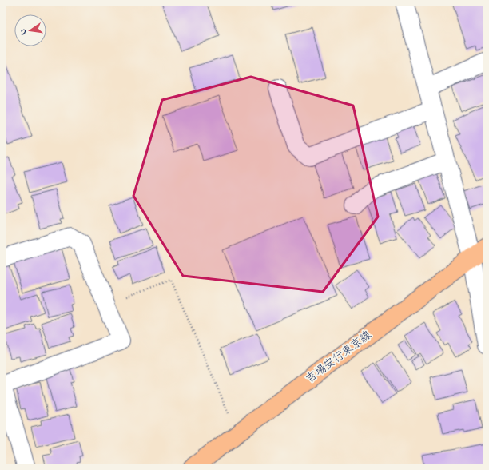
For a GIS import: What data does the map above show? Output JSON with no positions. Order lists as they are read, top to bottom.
{
  "streets": {
    "main road": ["吉場安行東京線"]
  },
  "north": "left"
}
